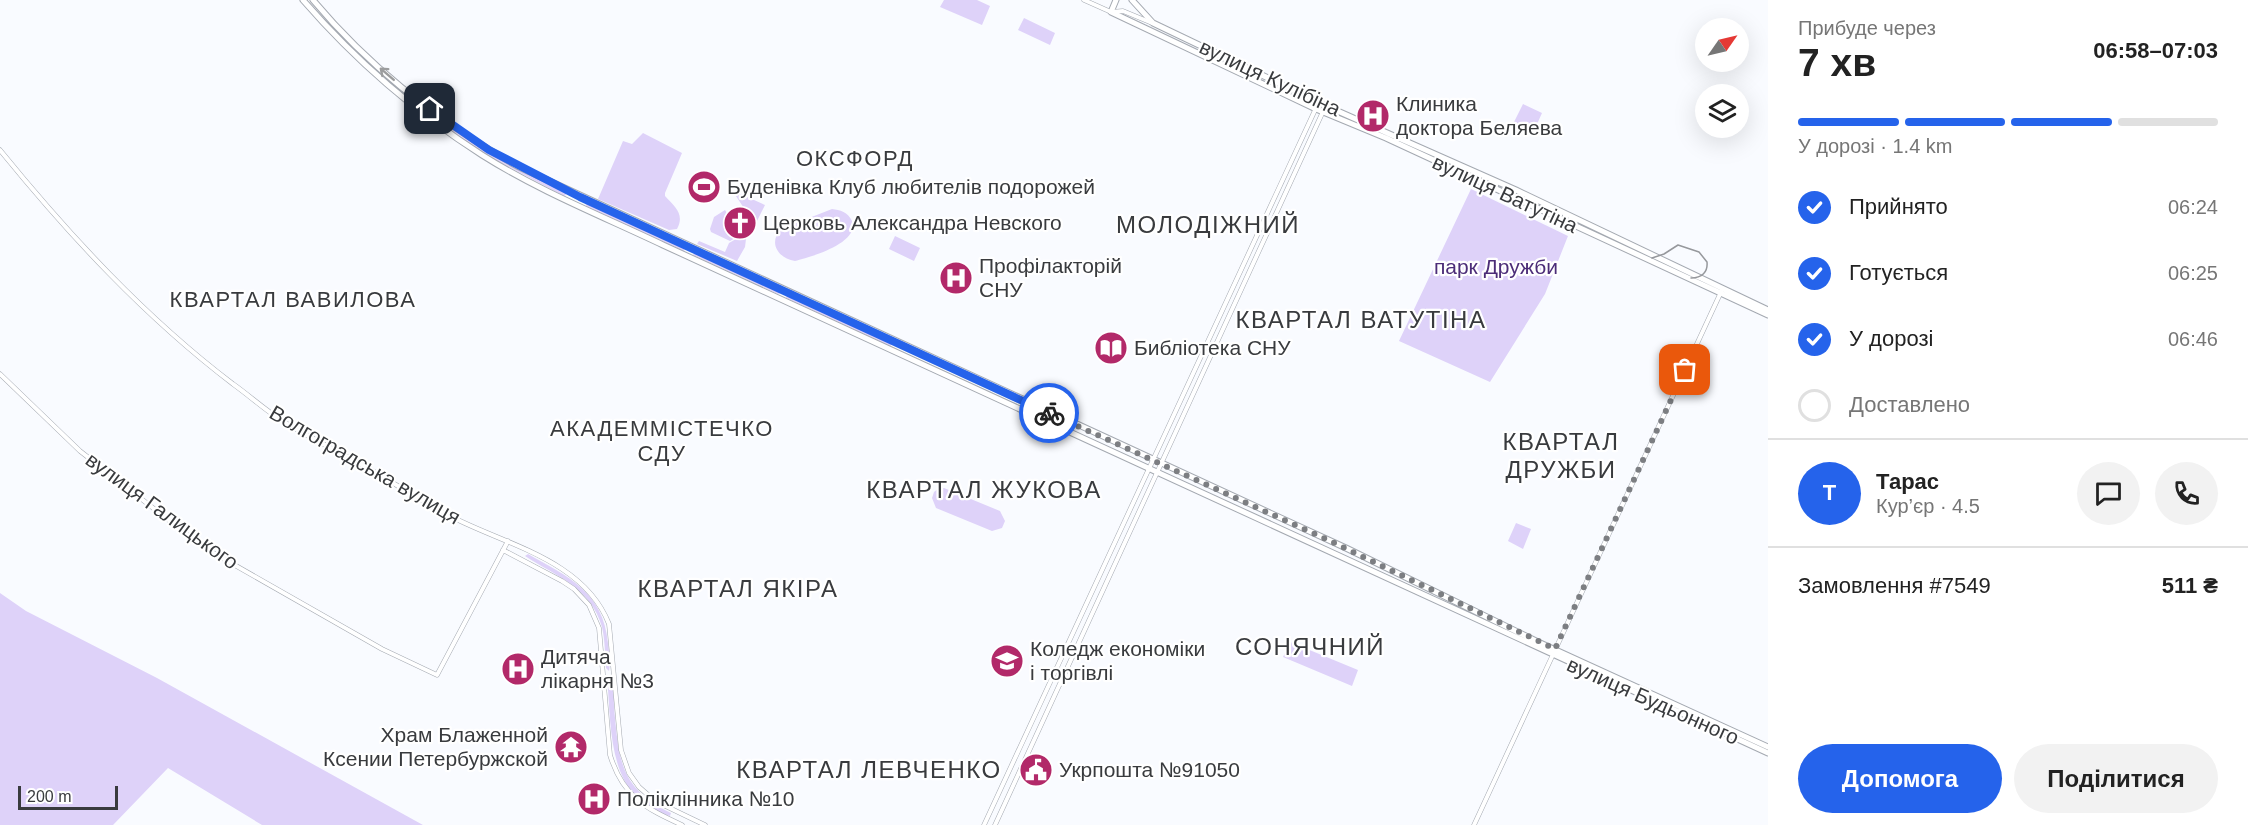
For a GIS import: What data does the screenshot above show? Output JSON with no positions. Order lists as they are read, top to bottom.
{
  "streets": {
    "main road": ["вулиця Кулібіна", "вулиця Ватутіна", "вулиця Будьонного"],
    "street": ["Волгоградська вулиця", "вулиця Галицького"]
  },
  "crossings": [
    ["вулиця Кулібіна", "вулиця Ватутіна"]
  ],
  "districts": [
    "ОКСФОРД",
    "МОЛОДІЖНИЙ",
    "КВАРТАЛ ВАВИЛОВА",
    "КВАРТАЛ ВАТУТІНА",
    "АКАДЕММІСТЕЧКО СДУ",
    "КВАРТАЛ ДРУЖБИ",
    "КВАРТАЛ ЖУКОВА",
    "КВАРТАЛ ЯКІРА",
    "СОНЯЧНИЙ",
    "КВАРТАЛ ЛЕВЧЕНКО"
  ],
  "parks": ["парк Дружби"],
  "places": {
    "hospital": [
      "Клиника доктора Беляева",
      "Профілакторій СНУ",
      "Дитяча лікарня №3",
      "Поліклінника №10"
    ],
    "sports": ["Буденівка Клуб любителів подорожей"],
    "church": ["Церковь Александра Невского"],
    "library": ["Библіотека СНУ"],
    "school or university": ["Коледж економіки і торгівлі"],
    "temple": ["Храм Блаженной Ксении Петербуржской"],
    "public building": ["Укрпошта №91050"]
  },
  "scale_bar": "200 m",
  "north": "top right",
  "page": {
    "heading": ["7 хв", "Прибуде через", "06:58–07:03"],
    "panel": [
      "Тарас",
      "Кур’єр · 4.5",
      "Замовлення #7549",
      "511 ₴"
    ],
    "bar": "У дорозі · 1.4 km",
    "list": [
      ["Прийнято", "06:24"],
      ["Готується", "06:25"],
      ["У дорозі", "06:46"],
      "Доставлено"
    ],
    "round": "Т",
    "buttons": ["Допомога", "Поділитися"],
    "scale": "200 m"
  }
}
